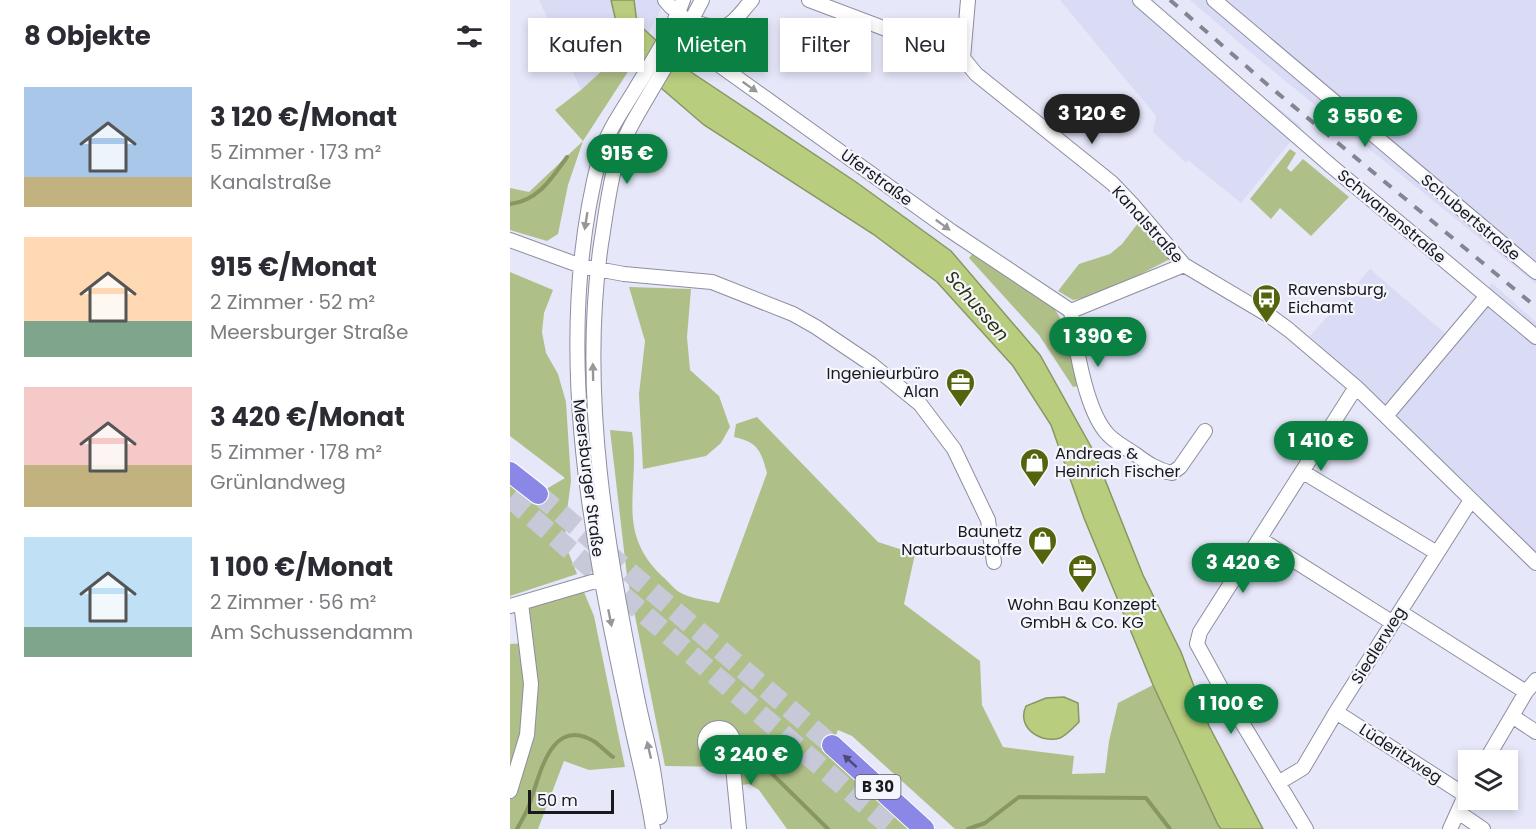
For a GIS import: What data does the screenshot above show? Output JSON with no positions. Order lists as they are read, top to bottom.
{
  "streets": {
    "highway": ["B 30"],
    "street": [
      "Uferstraße",
      "Schwanenstraße",
      "Schubertstraße",
      "Kanalstraße",
      "Meersburger Straße",
      "Siedlerweg",
      "Lüderitzweg"
    ]
  },
  "crossings": [
    ["Kanalstraße", "Siedlerweg"],
    ["Siedlerweg", "Lüderitzweg"]
  ],
  "one_way": ["Uferstraße"],
  "water": ["Schussen"],
  "places": {
    "bus stop": ["Ravensburg, Eichamt"],
    "office": ["Ingenieurbüro Alan", "Wohn Bau Konzept GmbH & Co. KG"],
    "shop": ["Andreas & Heinrich Fischer", "Baunetz Naturbaustoffe"]
  },
  "scale_bar": "50 m",
  "page": {
    "heading": "8 Objekte",
    "chip": [
      "Kaufen",
      "Mieten",
      "Filter",
      "Neu"
    ],
    "list": [
      {
        "name": "3 120 €/Monat",
        "note": "5 Zimmer · 173 m² · Kanalstraße"
      },
      {
        "name": "915 €/Monat",
        "note": "2 Zimmer · 52 m² · Meersburger Straße"
      },
      {
        "name": "3 420 €/Monat",
        "note": "5 Zimmer · 178 m² · Grünlandweg"
      },
      {
        "name": "1 100 €/Monat",
        "note": "2 Zimmer · 56 m² · Am Schussendamm"
      }
    ],
    "price": [
      "3 120 €",
      "3 550 €",
      "915 €",
      "1 390 €",
      "1 410 €",
      "3 420 €",
      "1 100 €",
      "3 240 €"
    ],
    "scale": "50 m"
  }
}
